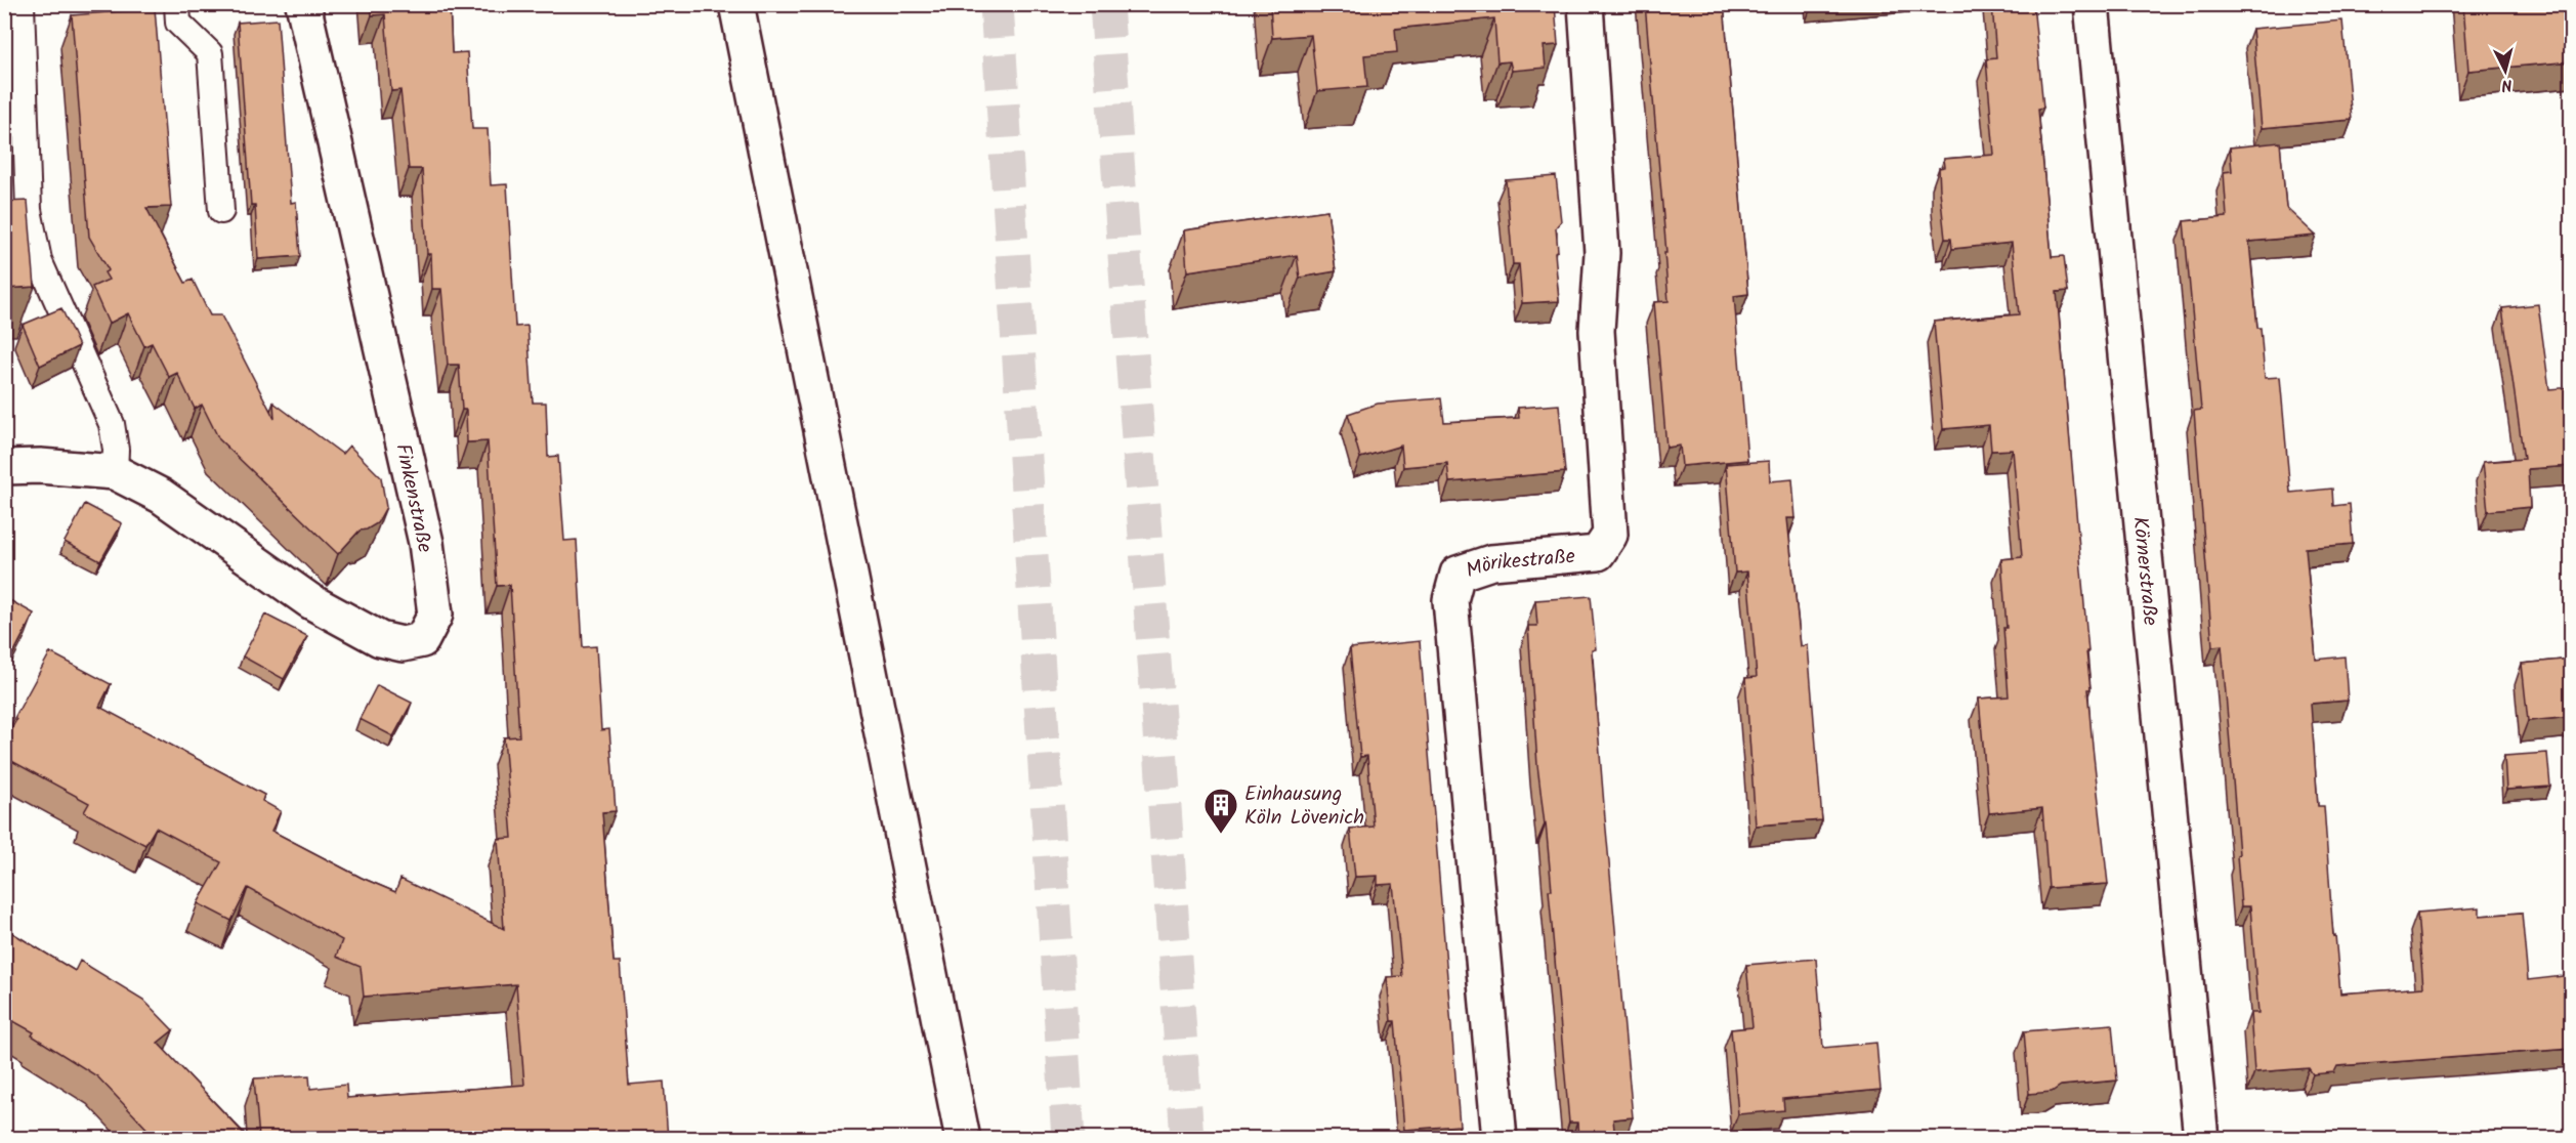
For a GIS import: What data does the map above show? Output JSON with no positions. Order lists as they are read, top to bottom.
{
  "streets": {
    "main road": ["Finkenstraße", "Mörikestraße", "Körnerstraße"]
  },
  "places": {
    "building": ["Einhausung Köln Lövenich"]
  },
  "north": "bottom"
}
